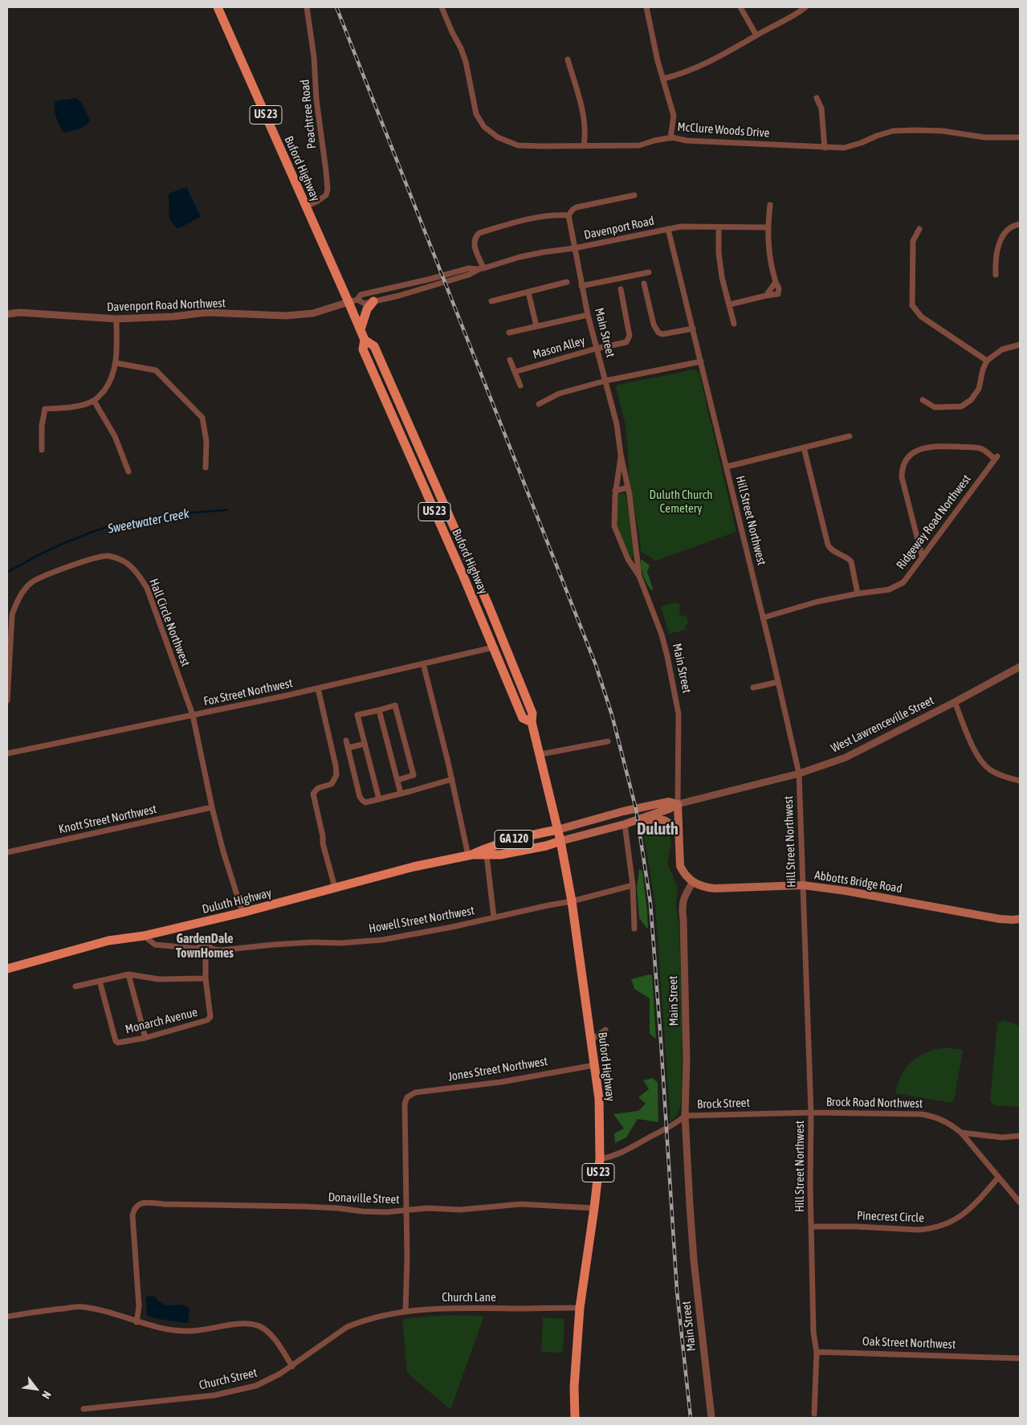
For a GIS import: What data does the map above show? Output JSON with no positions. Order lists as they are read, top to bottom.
{
  "streets": {
    "main road": [
      "US 23",
      "Buford Highway",
      "Main Street",
      "West Lawrenceville Street",
      "GA 120",
      "Abbotts Bridge Road",
      "Duluth Highway"
    ],
    "street": [
      "Peachtree Road",
      "McClure Woods Drive",
      "Davenport Road",
      "Davenport Road Northwest",
      "Mason Alley",
      "Hill Street Northwest",
      "Ridgeway Road Northwest",
      "Hall Circle Northwest",
      "Fox Street Northwest",
      "Knott Street Northwest",
      "Howell Street Northwest",
      "Monarch Avenue",
      "Jones Street Northwest",
      "Brock Road Northwest",
      "Brock Street",
      "Donaville Street",
      "Pinecrest Circle",
      "Church Lane",
      "Oak Street Northwest",
      "Church Street"
    ]
  },
  "crossings": [
    ["Peachtree Road", "Buford Highway"],
    ["Buford Highway", "Davenport Road"],
    ["Buford Highway", "Davenport Road Northwest"],
    ["Buford Highway", "Fox Street Northwest"],
    ["Buford Highway", "West Lawrenceville Street"],
    ["Buford Highway", "Duluth Highway"],
    ["Buford Highway", "Howell Street Northwest"],
    ["Buford Highway", "Jones Street Northwest"],
    ["Buford Highway", "Brock Street"],
    ["Buford Highway", "Donaville Street"],
    ["Buford Highway", "Church Lane"],
    ["Davenport Road", "Davenport Road Northwest"],
    ["Davenport Road", "Main Street"],
    ["Davenport Road", "Hill Street Northwest"],
    ["Main Street", "Mason Alley"],
    ["Main Street", "West Lawrenceville Street"],
    ["Main Street", "Abbotts Bridge Road"],
    ["Main Street", "Brock Street"],
    ["Hill Street Northwest", "Ridgeway Road Northwest"],
    ["Hill Street Northwest", "West Lawrenceville Street"],
    ["Hill Street Northwest", "Abbotts Bridge Road"],
    ["Hill Street Northwest", "Brock Road Northwest"],
    ["Hill Street Northwest", "Brock Street"],
    ["Hill Street Northwest", "Pinecrest Circle"],
    ["Hill Street Northwest", "Oak Street Northwest"],
    ["Hall Circle Northwest", "Fox Street Northwest"],
    ["Hall Circle Northwest", "Knott Street Northwest"],
    ["Hall Circle Northwest", "Duluth Highway"],
    ["West Lawrenceville Street", "Duluth Highway"],
    ["Howell Street Northwest", "Monarch Avenue"],
    ["Jones Street Northwest", "Donaville Street"],
    ["Brock Road Northwest", "Brock Street"],
    ["Brock Road Northwest", "Pinecrest Circle"],
    ["Church Lane", "Church Street"]
  ],
  "districts": ["Duluth", "GardenDale TownHomes"],
  "water": ["Sweetwater Creek"],
  "parks": ["Duluth Church Cemetery"],
  "north": "bottom right"
}
